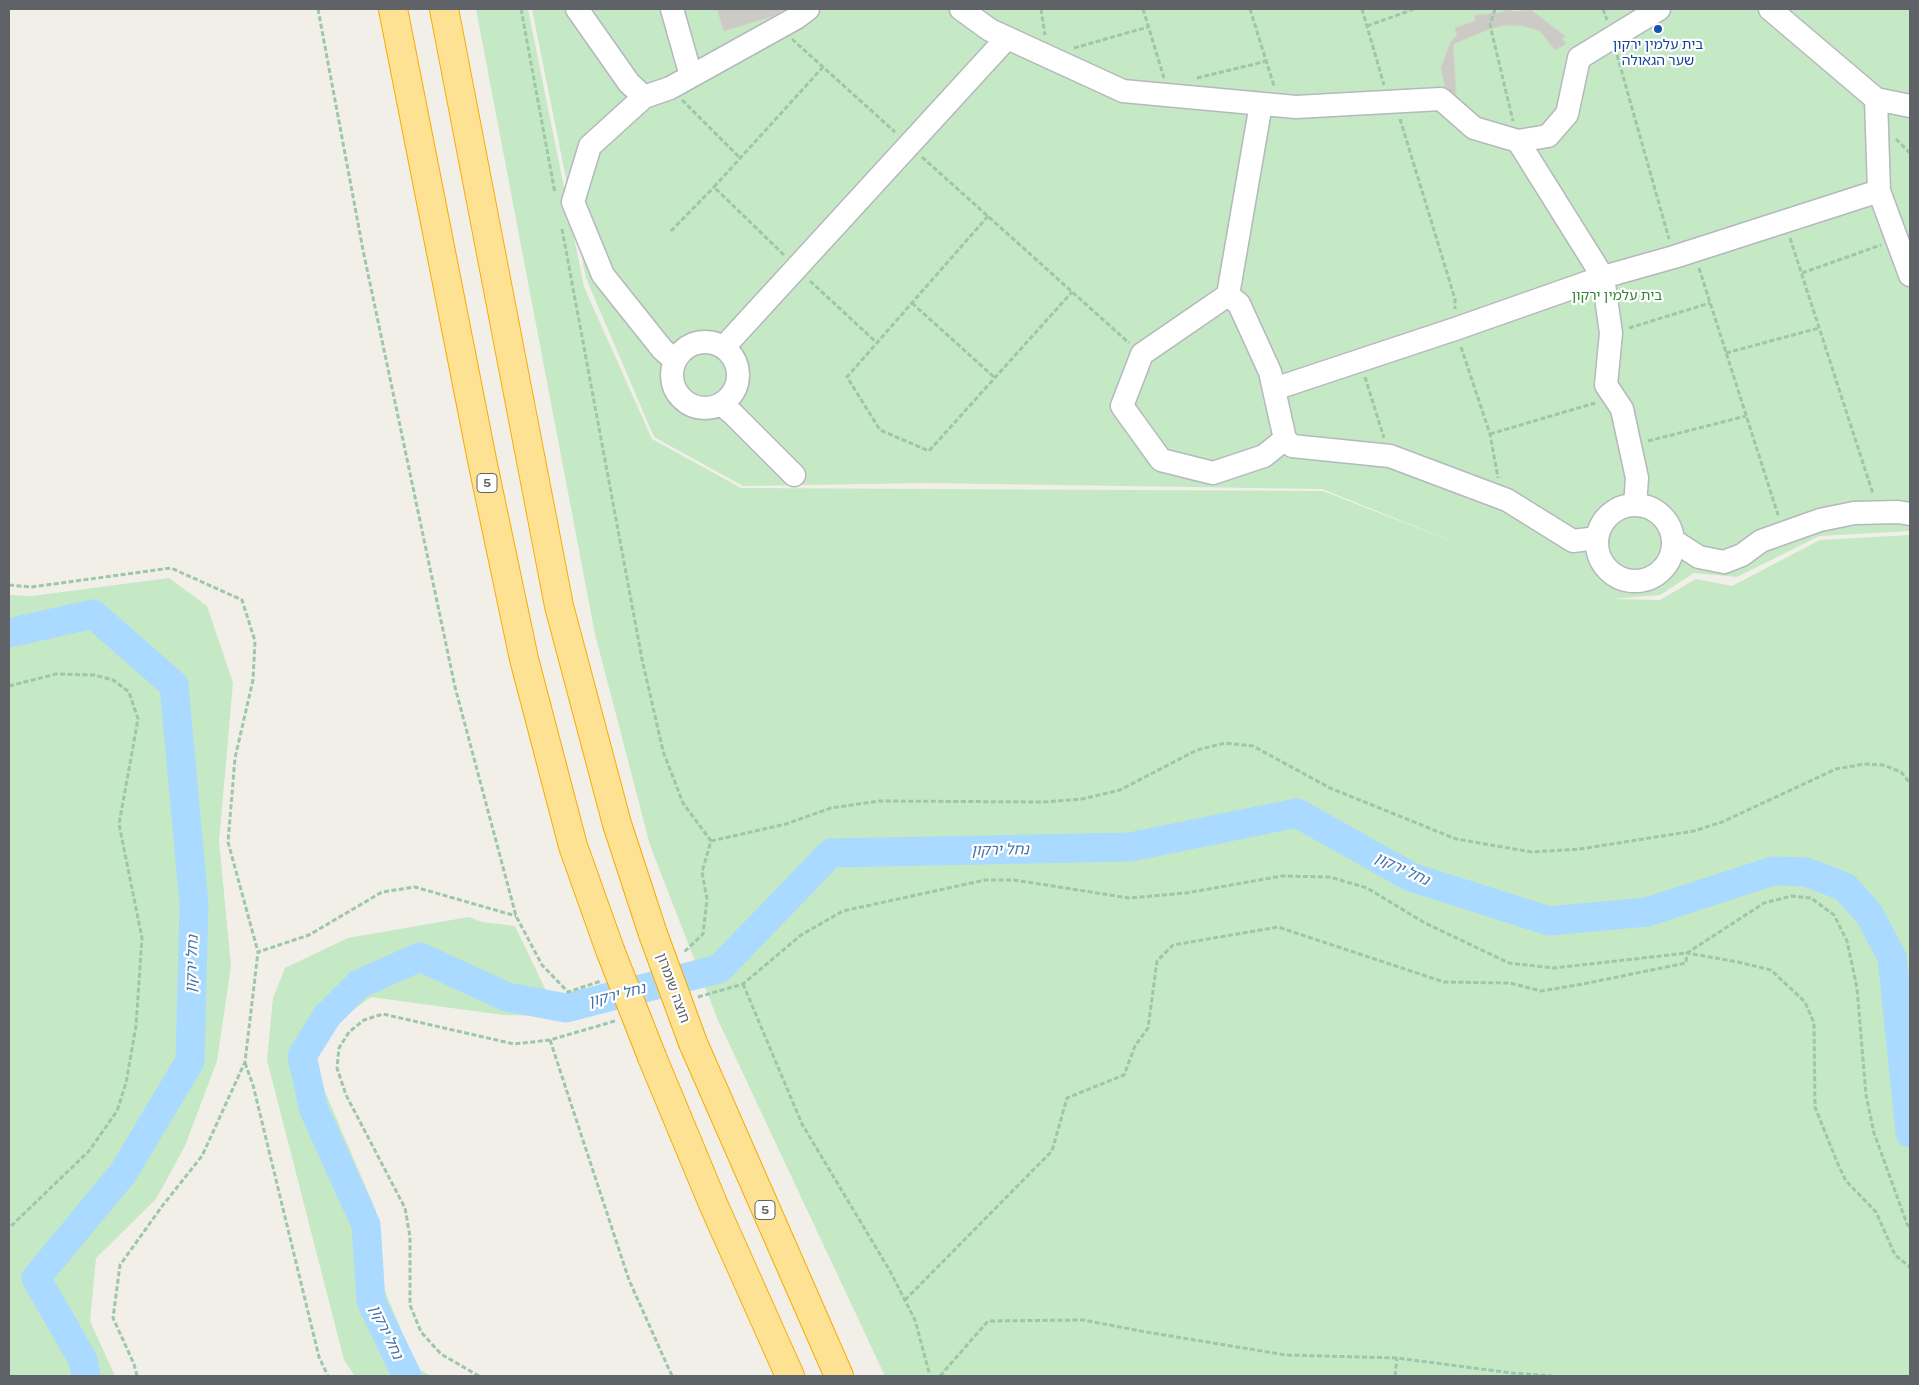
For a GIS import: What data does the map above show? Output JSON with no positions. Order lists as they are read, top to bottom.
{
  "streets": {
    "highway": ["5", "חוצה שומרון"]
  },
  "water": ["נחל ירקון"],
  "parks": ["בית עלמין ירקון"],
  "places": ["בית עלמין ירקון שער הגאולה"]
}
